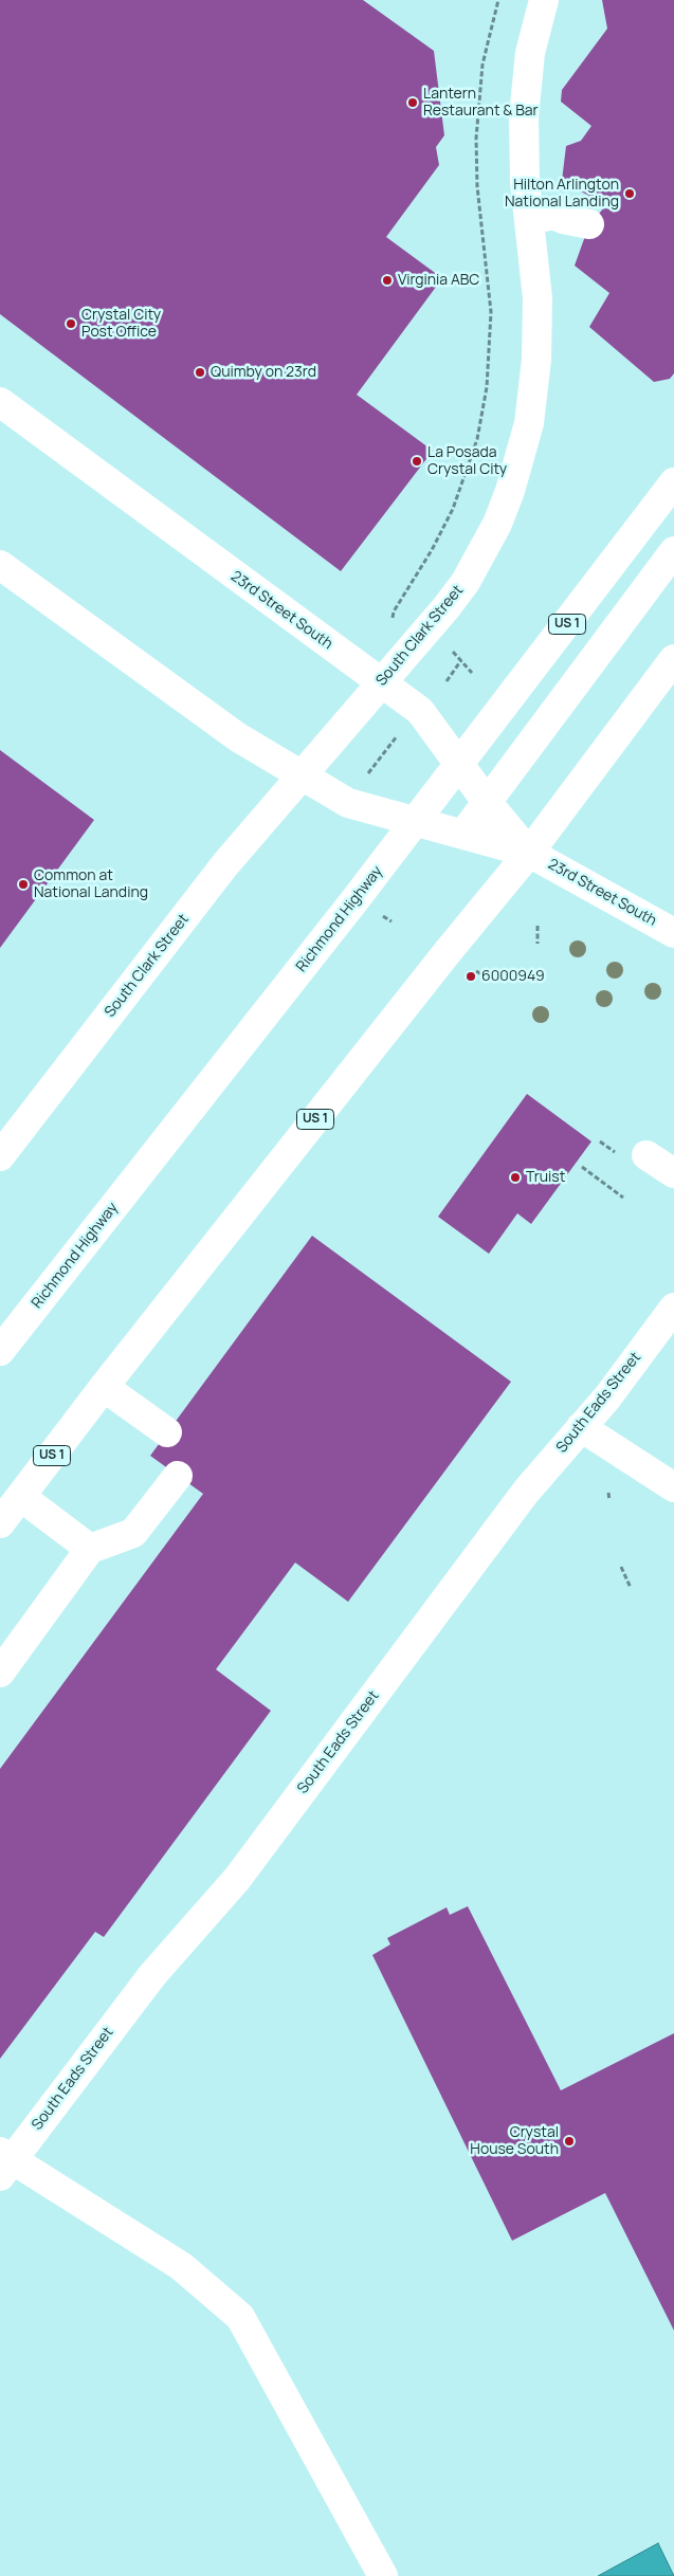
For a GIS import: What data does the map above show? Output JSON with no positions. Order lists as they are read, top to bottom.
{
  "streets": {
    "main road": [
      "23rd Street South",
      "US 1",
      "South Clark Street",
      "Richmond Highway",
      "South Eads Street"
    ]
  },
  "crossings": [
    ["23rd Street South", "US 1"],
    ["23rd Street South", "South Clark Street"],
    ["23rd Street South", "Richmond Highway"]
  ],
  "places": [
    "Lantern Restaurant & Bar",
    "Hilton Arlington National Landing",
    "Virginia ABC",
    "Crystal City Post Office",
    "Quimby on 23rd",
    "La Posada Crystal City",
    "Common at National Landing",
    "6000949",
    "Truist",
    "Crystal House South"
  ]
}
